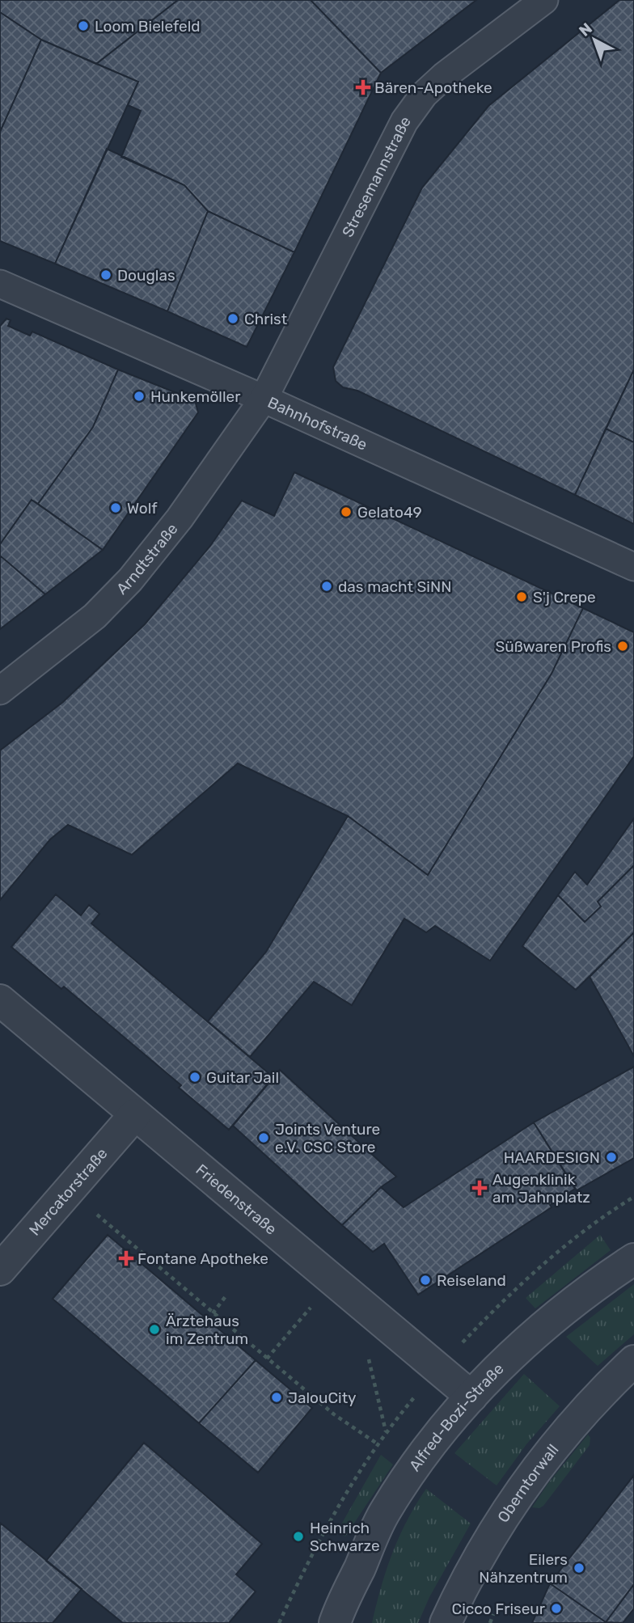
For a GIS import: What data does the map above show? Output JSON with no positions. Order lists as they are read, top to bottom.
{
  "streets": {
    "street": [
      "Stresemannstraße",
      "Bahnhofstraße",
      "Arndtstraße",
      "Mercatorstraße",
      "Friedenstraße",
      "Alfred-Bozi-Straße",
      "Oberntorwall"
    ]
  },
  "crossings": [
    ["Stresemannstraße", "Bahnhofstraße"],
    ["Stresemannstraße", "Arndtstraße"],
    ["Bahnhofstraße", "Arndtstraße"],
    ["Mercatorstraße", "Friedenstraße"],
    ["Friedenstraße", "Alfred-Bozi-Straße"]
  ],
  "places": {
    "other": [
      "Loom Bielefeld",
      "Douglas",
      "Christ",
      "Hunkemöller",
      "Wolf",
      "Gelato49",
      "das macht SiNN",
      "S'j Crepe",
      "Süßwaren Profis",
      "Guitar Jail",
      "Joints Venture e.V. CSC Store",
      "HAARDESIGN",
      "Reiseland",
      "Ärztehaus im Zentrum",
      "JalouCity",
      "Heinrich Schwarze",
      "Eilers Nähzentrum",
      "Cicco Friseur"
    ],
    "health": ["Bären-Apotheke", "Augenklinik am Jahnplatz", "Fontane Apotheke"]
  },
  "north": "top left"
}
